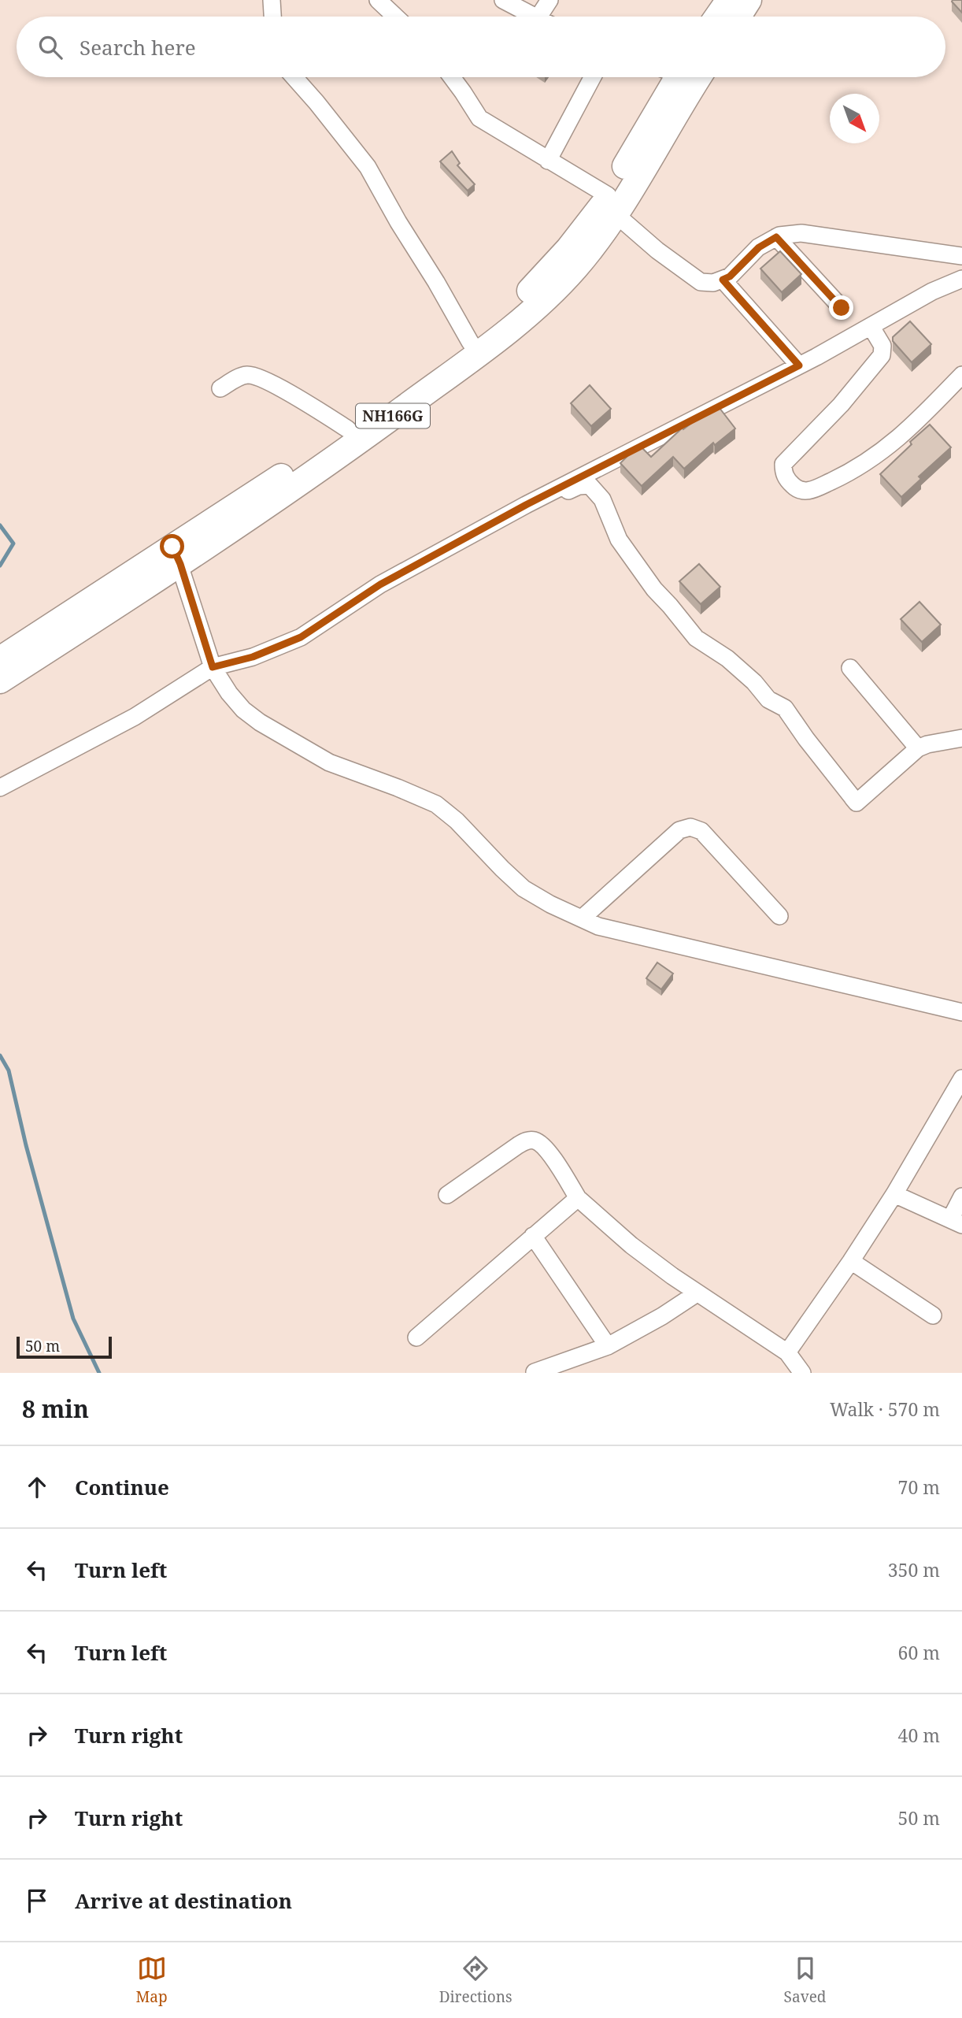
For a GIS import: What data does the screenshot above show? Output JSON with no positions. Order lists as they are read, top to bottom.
{
  "streets": {
    "highway": ["NH166G"]
  },
  "scale_bar": "50 m",
  "north": "bottom right",
  "page": {
    "search": "Search here",
    "scale": "50 m",
    "heading": ["8 min", "Walk · 570 m"],
    "list": [
      ["Continue", "70 m"],
      ["Turn left", "350 m"],
      ["Turn left", "60 m"],
      ["Turn right", "40 m"],
      ["Turn right", "50 m"],
      "Arrive at destination"
    ],
    "nav": ["Map", "Directions", "Saved"]
  }
}
